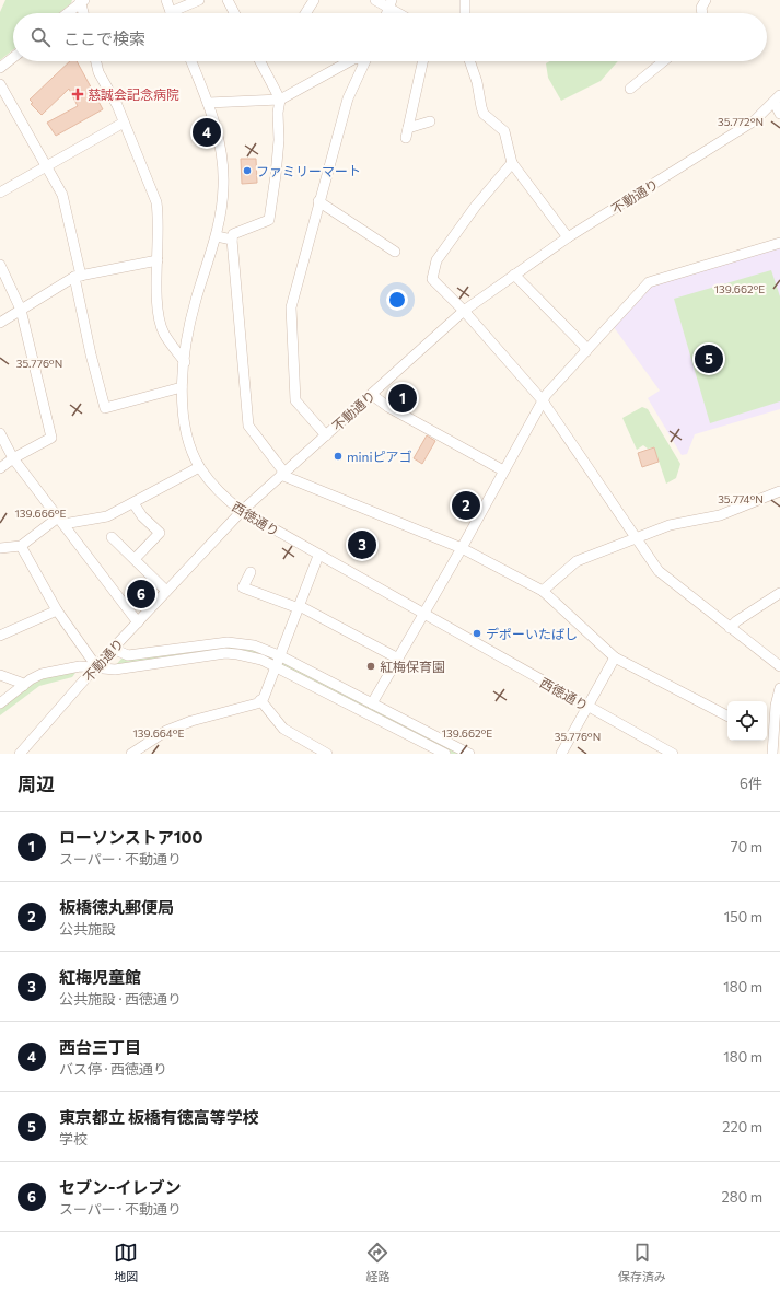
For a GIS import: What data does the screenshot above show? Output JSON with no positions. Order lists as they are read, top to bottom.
{
  "streets": {
    "street": ["不動通り", "西徳通り"]
  },
  "crossings": [
    ["不動通り", "西徳通り"]
  ],
  "places": {
    "health": ["慈誠会記念病院"],
    "other": [
      "ファミリーマート",
      "miniピアゴ",
      "デポーいたばし",
      "紅梅保育園"
    ]
  },
  "page": {
    "search": "ここで検索",
    "pins": [
      "4",
      "5",
      "1",
      "2",
      "3",
      "6"
    ],
    "heading": ["周辺", "6件"],
    "list": [
      {
        "mark": "1",
        "name": "ローソンストア100",
        "note": "スーパー · 不動通り",
        "value": "70 m"
      },
      {
        "mark": "2",
        "name": "板橋徳丸郵便局",
        "note": "公共施設",
        "value": "150 m"
      },
      {
        "mark": "3",
        "name": "紅梅児童館",
        "note": "公共施設 · 西徳通り",
        "value": "180 m"
      },
      {
        "mark": "4",
        "name": "西台三丁目",
        "note": "バス停 · 西徳通り",
        "value": "180 m"
      },
      {
        "mark": "5",
        "name": "東京都立 板橋有徳高等学校",
        "note": "学校",
        "value": "220 m"
      },
      {
        "mark": "6",
        "name": "セブン-イレブン",
        "note": "スーパー · 不動通り",
        "value": "280 m"
      }
    ],
    "nav": ["地図", "経路", "保存済み"]
  },
  "coordinates": [
    "35.772°N",
    "139.662°E",
    "35.776°N",
    "35.774°N",
    "139.666°E",
    "139.664°E"
  ]
}
